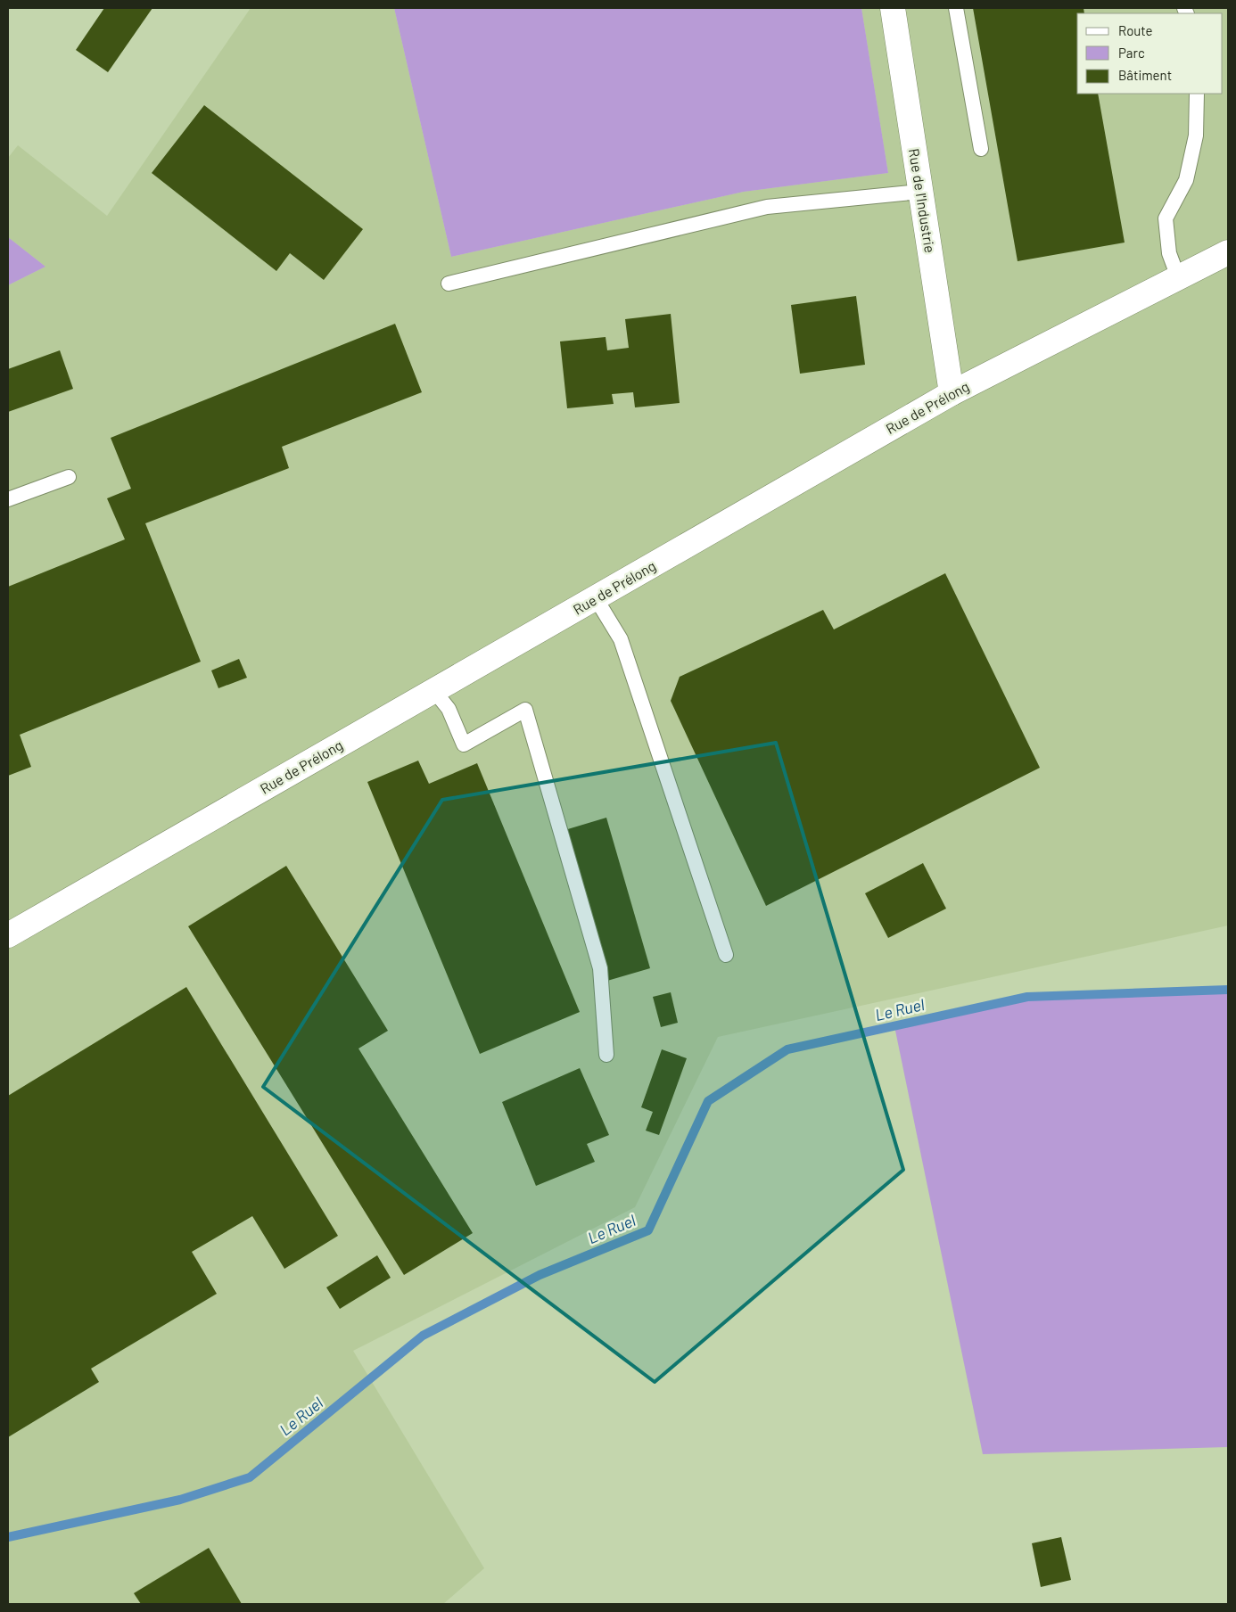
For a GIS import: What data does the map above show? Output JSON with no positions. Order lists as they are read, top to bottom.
{
  "streets": {
    "street": ["Rue de l'Industrie", "Rue de Prélong"]
  },
  "crossings": [
    ["Rue de l'Industrie", "Rue de Prélong"]
  ],
  "water": ["Le Ruel"],
  "legend": ["Route", "Parc", "Bâtiment"]
}
